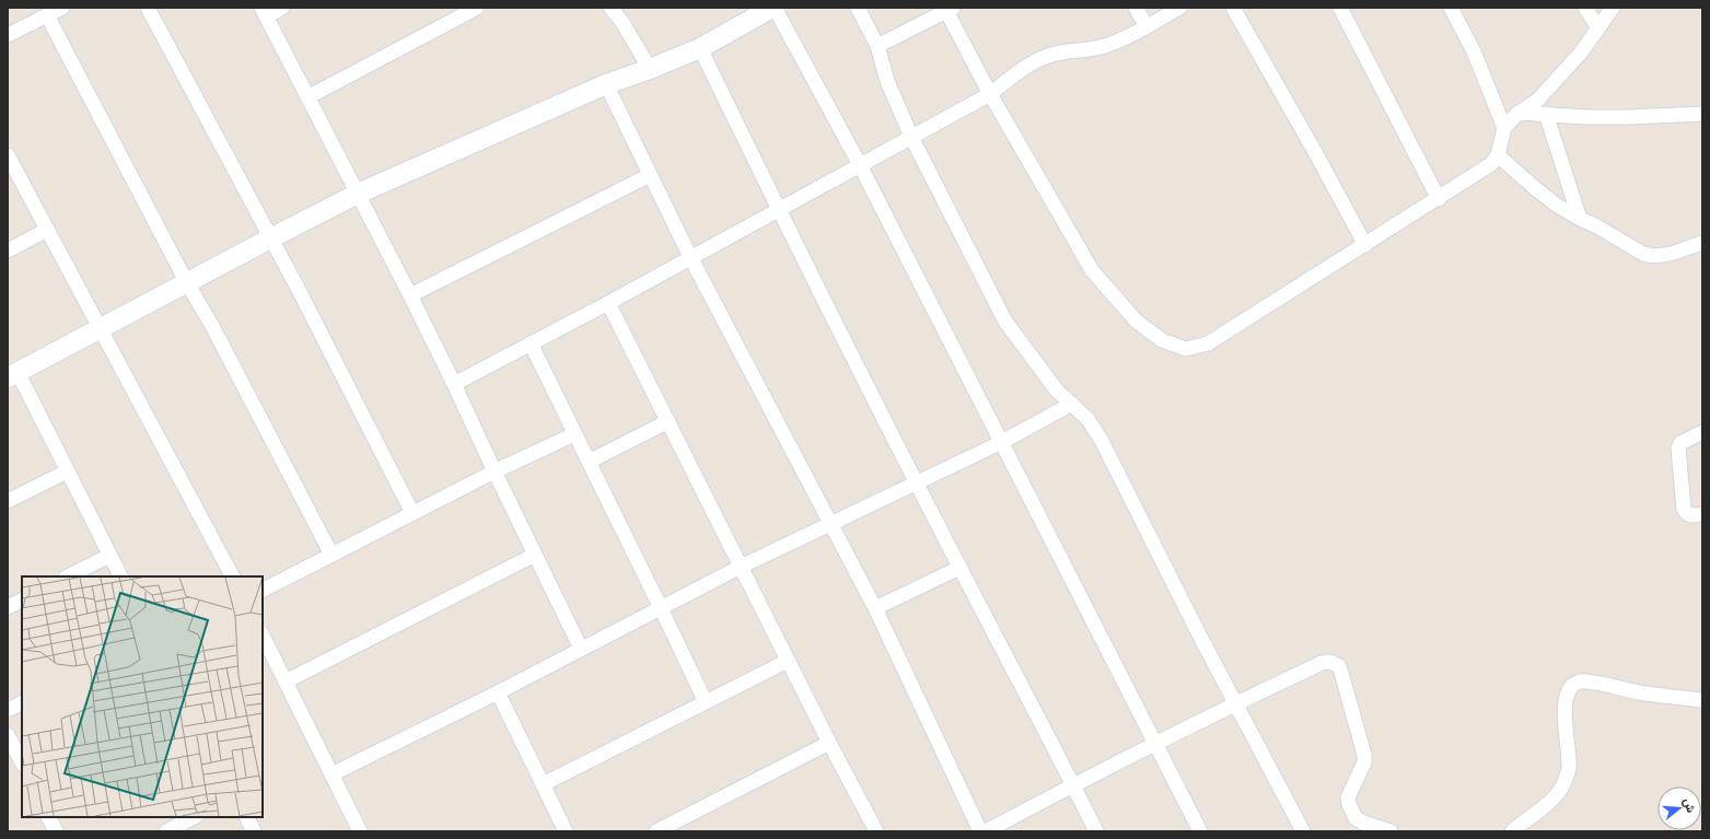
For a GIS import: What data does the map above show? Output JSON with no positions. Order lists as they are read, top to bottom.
{
  "north": "right"
}
